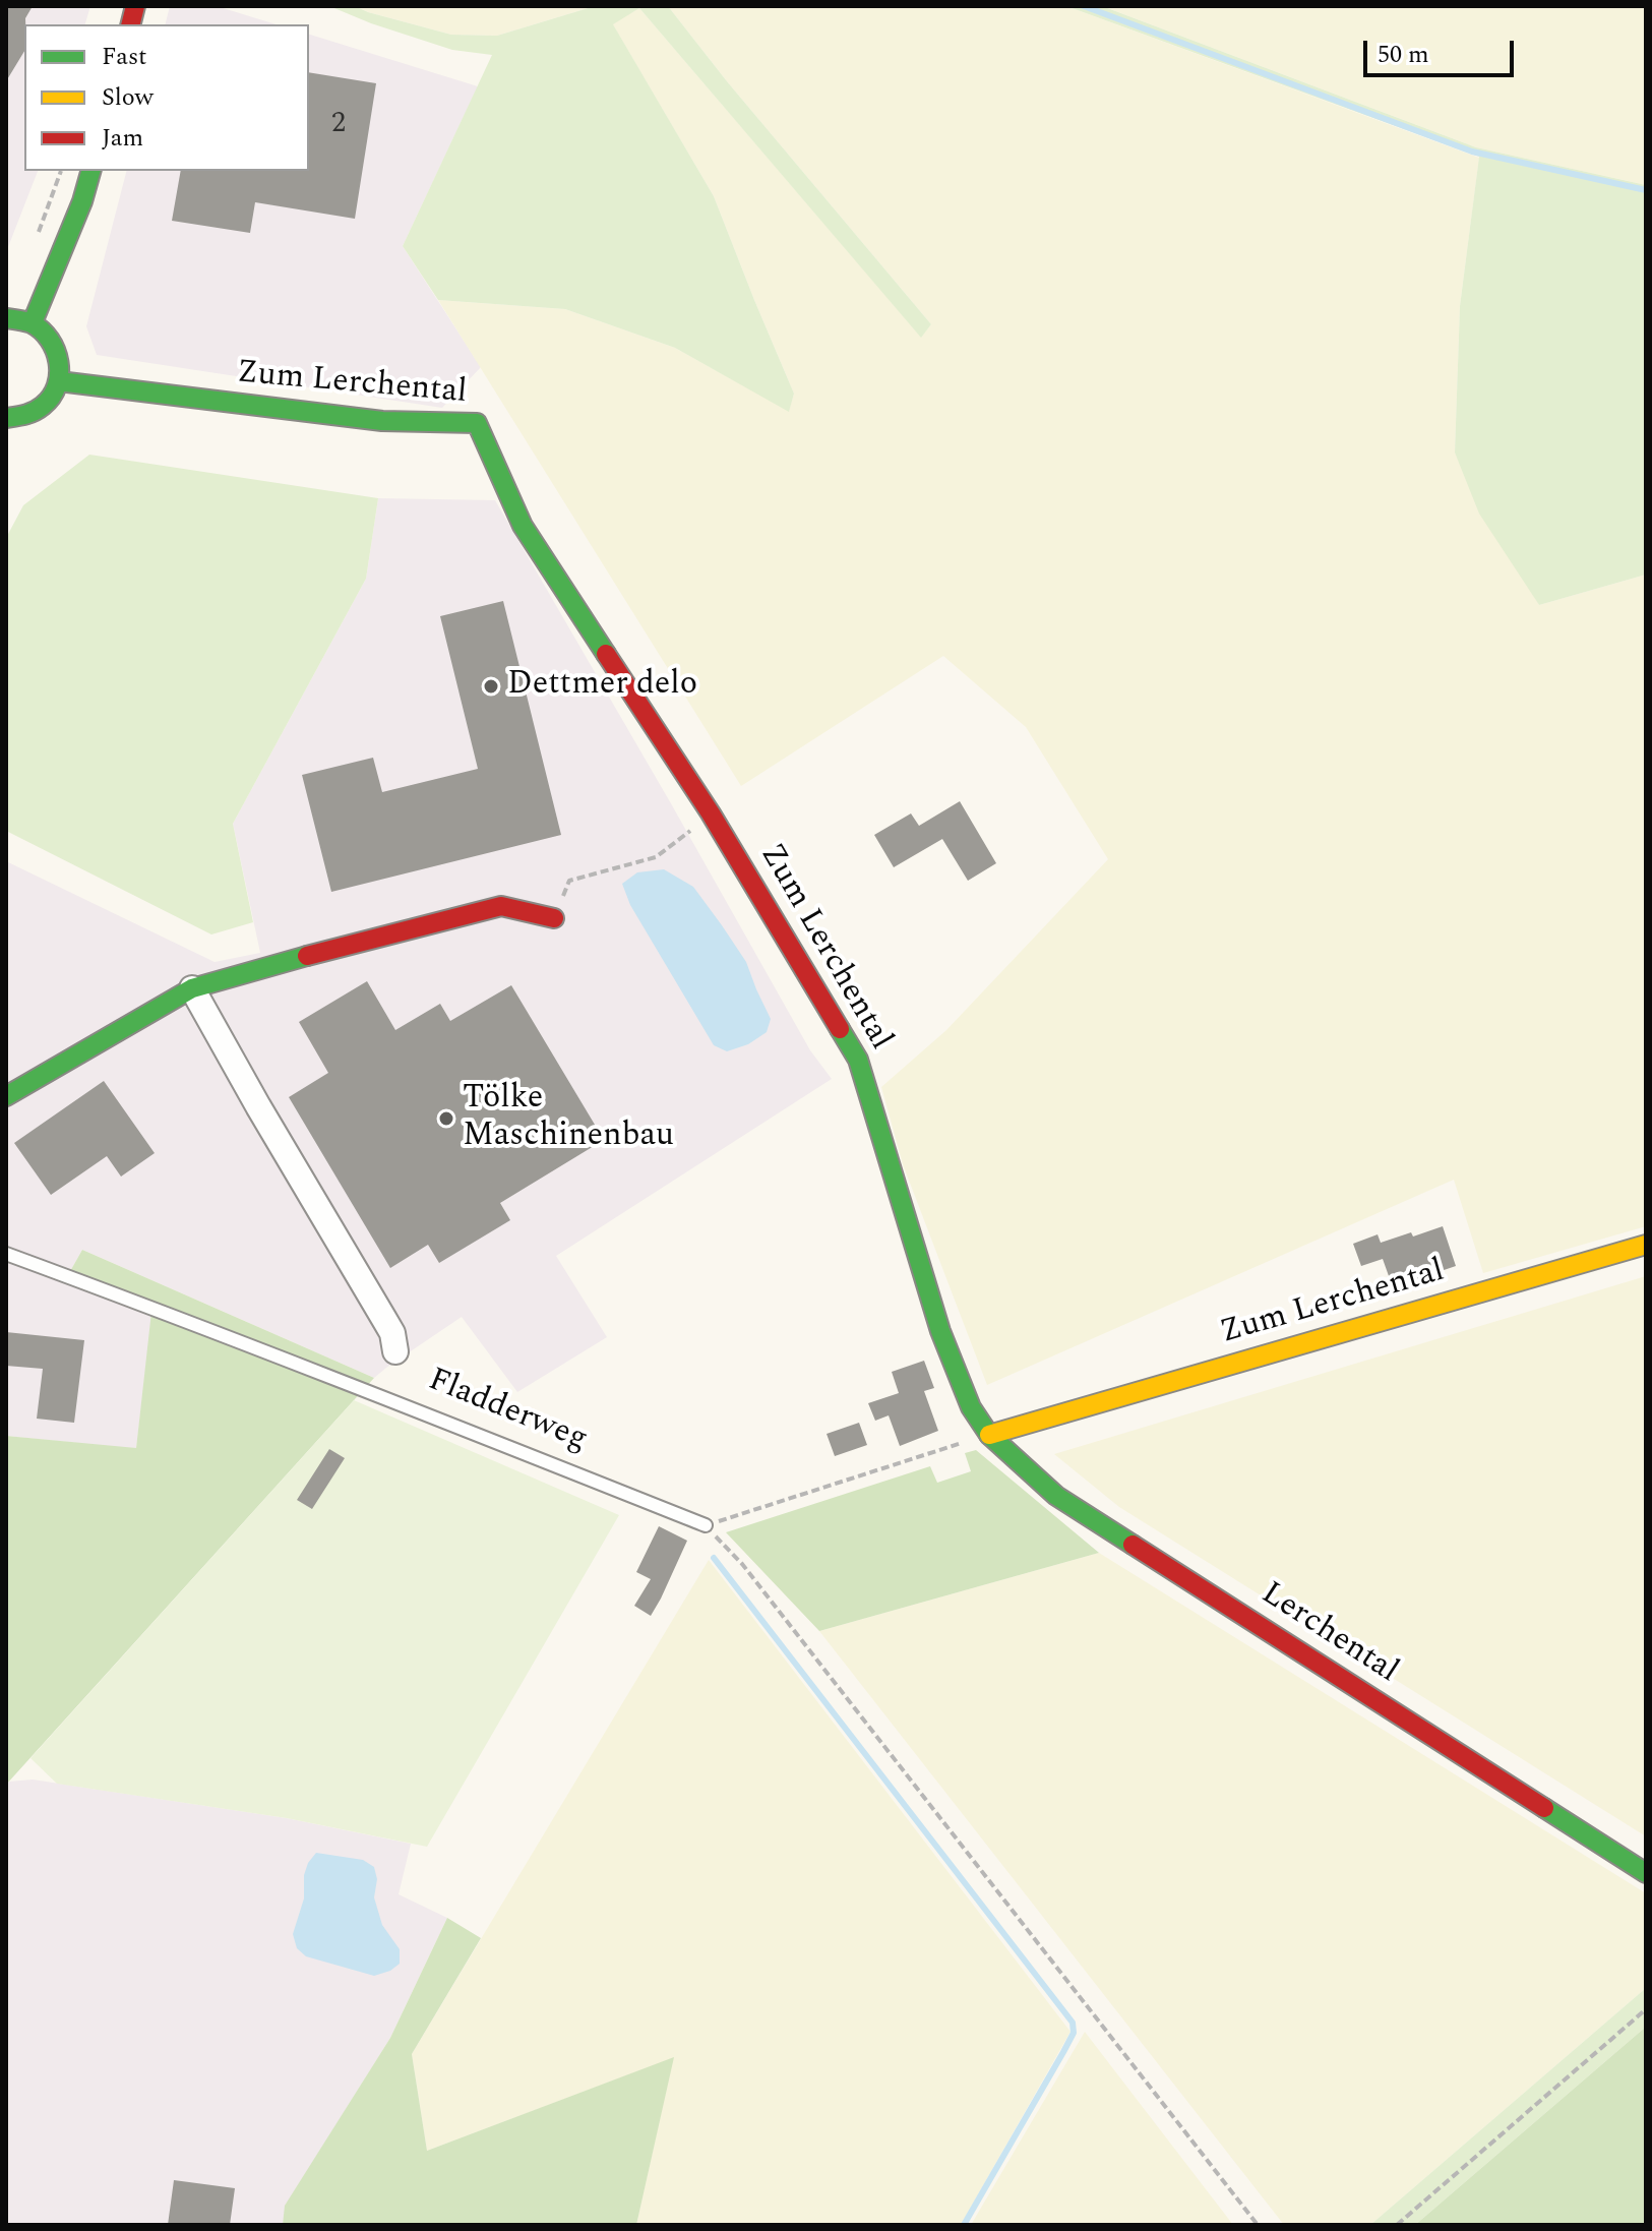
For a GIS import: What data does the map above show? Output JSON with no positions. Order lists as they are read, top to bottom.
{
  "streets": {
    "street": ["Zum Lerchental", "Fladderweg", "Lerchental"]
  },
  "crossings": [
    ["Zum Lerchental", "Lerchental"]
  ],
  "places": ["Dettmer delo", "Tölke Maschinenbau"],
  "house_numbers": ["2"],
  "legend": ["Fast", "Slow", "Jam"],
  "scale_bar": "50 m"
}
